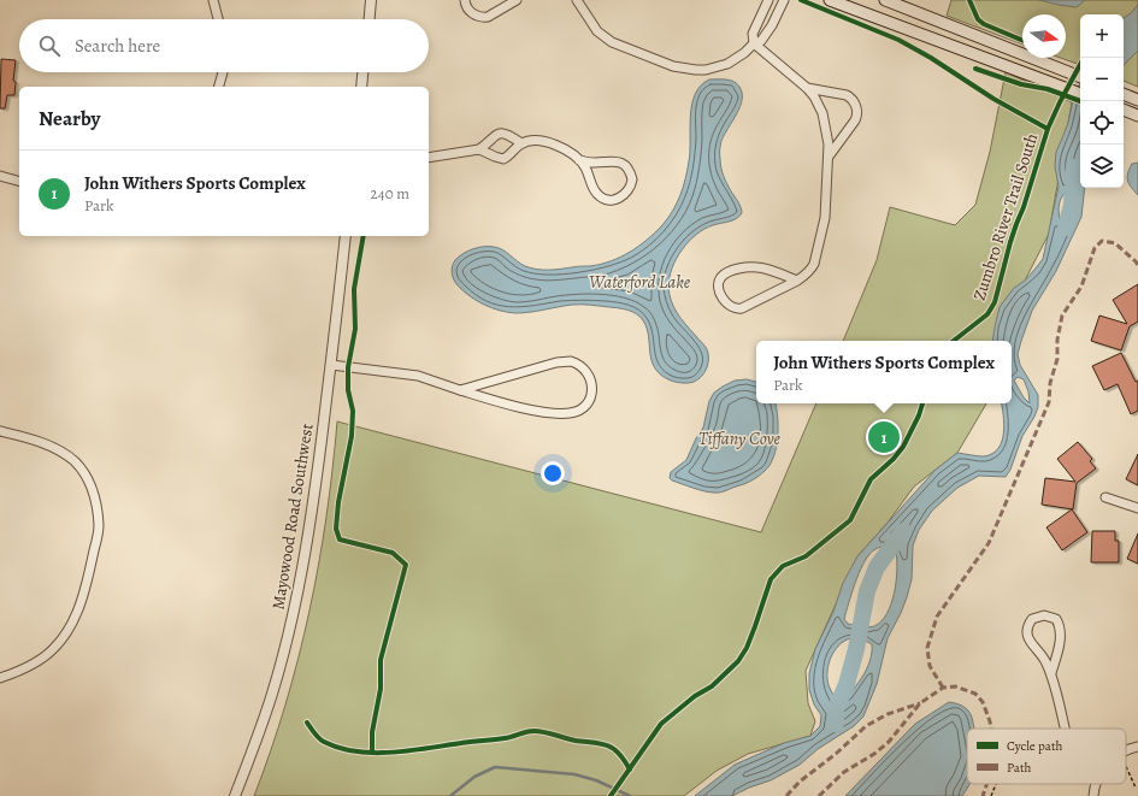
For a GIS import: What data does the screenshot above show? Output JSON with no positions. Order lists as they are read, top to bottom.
{
  "streets": {
    "street": ["Mayowood Road Southwest"],
    "cycle path": ["Zumbro River Trail South"]
  },
  "water": ["Waterford Lake", "Tiffany Cove"],
  "legend": ["Cycle path", "Path"],
  "north": "right",
  "page": {
    "map_buttons": ["+", "−"],
    "search": "Search here",
    "heading": "Nearby",
    "list": [
      {
        "mark": "1",
        "name": "John Withers Sports Complex",
        "note": "Park",
        "value": "240 m"
      }
    ],
    "popup": ["John Withers Sports Complex", "Park"],
    "pins": "1"
  }
}
